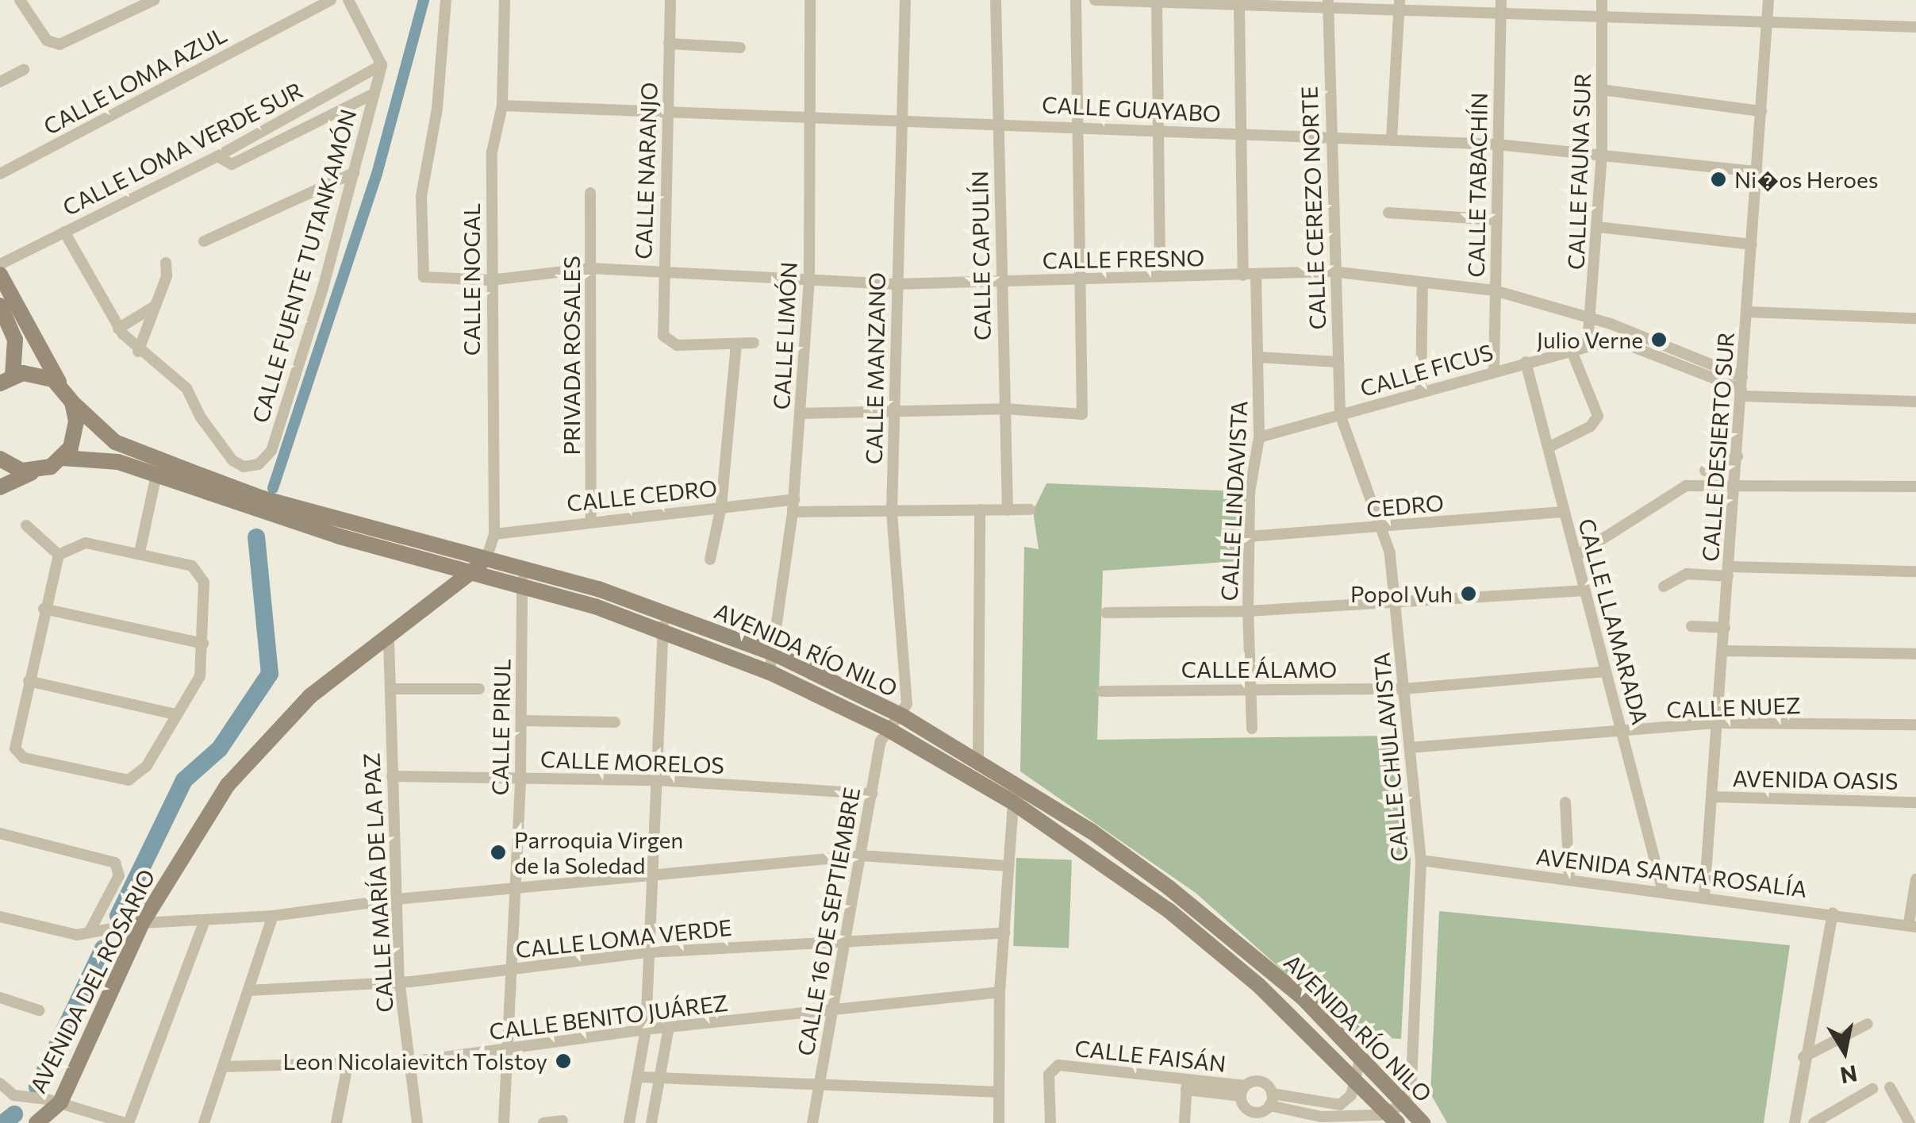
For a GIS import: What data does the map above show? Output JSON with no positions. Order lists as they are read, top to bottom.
{
  "streets": {
    "main road": ["AVENIDA RÍO NILO", "AVENIDA DEL ROSARIO"],
    "street": [
      "CALLE LOMA AZUL",
      "CALLE GUAYABO",
      "CALLE LOMA VERDE SUR",
      "CALLE NARANJO",
      "CALLE FAUNA SUR",
      "CALLE TABACHÍN",
      "CALLE CEREZO NORTE",
      "CALLE CAPULÍN",
      "CALLE FRESNO",
      "CALLE FUENTE TUTANKAMÓN",
      "CALLE NOGAL",
      "CALLE LIMÓN",
      "PRIVADA ROSALES",
      "CALLE MANZANO",
      "CALLE FICUS",
      "CALLE DESIERTO SUR",
      "CALLE CEDRO",
      "CALLE LINDAVISTA",
      "CEDRO",
      "CALLE LLAMARADA",
      "CALLE ÁLAMO",
      "CALLE NUEZ",
      "CALLE PIRUL",
      "CALLE CHULAVISTA",
      "CALLE MORELOS",
      "AVENIDA OASIS",
      "AVENIDA SANTA ROSALÍA",
      "CALLE MARÍA DE LA PAZ",
      "CALLE 16 DE SEPTIEMBRE",
      "CALLE LOMA VERDE",
      "CALLE BENITO JUÁREZ",
      "CALLE FAISÁN"
    ]
  },
  "crossings": [
    ["CALLE GUAYABO", "CALLE NARANJO"],
    ["CALLE GUAYABO", "CALLE FAUNA SUR"],
    ["CALLE GUAYABO", "CALLE TABACHÍN"],
    ["CALLE GUAYABO", "CALLE CEREZO NORTE"],
    ["CALLE GUAYABO", "CALLE CAPULÍN"],
    ["CALLE GUAYABO", "CALLE NOGAL"],
    ["CALLE GUAYABO", "CALLE LIMÓN"],
    ["CALLE GUAYABO", "CALLE MANZANO"],
    ["CALLE GUAYABO", "CALLE DESIERTO SUR"],
    ["CALLE LOMA VERDE SUR", "CALLE FUENTE TUTANKAMÓN"],
    ["CALLE NARANJO", "CALLE FRESNO"],
    ["CALLE FAUNA SUR", "CALLE FRESNO"],
    ["CALLE FAUNA SUR", "CALLE FICUS"],
    ["CALLE TABACHÍN", "CALLE FRESNO"],
    ["CALLE TABACHÍN", "CALLE FICUS"],
    ["CALLE CEREZO NORTE", "CALLE FRESNO"],
    ["CALLE CEREZO NORTE", "CALLE FICUS"],
    ["CALLE CEREZO NORTE", "CALLE CHULAVISTA"],
    ["CALLE CAPULÍN", "CALLE FRESNO"],
    ["CALLE FRESNO", "CALLE NOGAL"],
    ["CALLE FRESNO", "CALLE LIMÓN"],
    ["CALLE FRESNO", "PRIVADA ROSALES"],
    ["CALLE FRESNO", "CALLE MANZANO"],
    ["CALLE FRESNO", "CALLE FICUS"],
    ["CALLE FRESNO", "CALLE DESIERTO SUR"],
    ["CALLE FRESNO", "CALLE LINDAVISTA"],
    ["CALLE NOGAL", "CALLE CEDRO"],
    ["CALLE NOGAL", "AVENIDA RÍO NILO"],
    ["CALLE NOGAL", "AVENIDA DEL ROSARIO"],
    ["CALLE LIMÓN", "CALLE CEDRO"],
    ["CALLE LIMÓN", "AVENIDA RÍO NILO"],
    ["PRIVADA ROSALES", "CALLE CEDRO"],
    ["CALLE MANZANO", "AVENIDA RÍO NILO"],
    ["CALLE FICUS", "CALLE DESIERTO SUR"],
    ["CALLE FICUS", "CALLE LINDAVISTA"],
    ["CALLE FICUS", "CALLE LLAMARADA"],
    ["CALLE FICUS", "CALLE CHULAVISTA"],
    ["CALLE DESIERTO SUR", "CALLE NUEZ"],
    ["CALLE DESIERTO SUR", "AVENIDA OASIS"],
    ["CALLE DESIERTO SUR", "AVENIDA SANTA ROSALÍA"],
    ["CALLE LINDAVISTA", "CEDRO"],
    ["CALLE LINDAVISTA", "CALLE ÁLAMO"],
    ["CEDRO", "CALLE LLAMARADA"],
    ["CEDRO", "CALLE CHULAVISTA"],
    ["CALLE LLAMARADA", "CALLE ÁLAMO"],
    ["CALLE LLAMARADA", "CALLE NUEZ"],
    ["CALLE LLAMARADA", "AVENIDA SANTA ROSALÍA"],
    ["AVENIDA RÍO NILO", "CALLE PIRUL"],
    ["AVENIDA RÍO NILO", "CALLE CHULAVISTA"],
    ["AVENIDA RÍO NILO", "CALLE 16 DE SEPTIEMBRE"],
    ["AVENIDA RÍO NILO", "AVENIDA DEL ROSARIO"],
    ["CALLE ÁLAMO", "CALLE CHULAVISTA"],
    ["CALLE NUEZ", "CALLE CHULAVISTA"],
    ["CALLE PIRUL", "CALLE MORELOS"],
    ["CALLE PIRUL", "CALLE LOMA VERDE"],
    ["CALLE PIRUL", "CALLE BENITO JUÁREZ"],
    ["CALLE CHULAVISTA", "AVENIDA SANTA ROSALÍA"],
    ["CALLE MORELOS", "CALLE MARÍA DE LA PAZ"],
    ["CALLE MORELOS", "CALLE 16 DE SEPTIEMBRE"],
    ["CALLE MARÍA DE LA PAZ", "CALLE LOMA VERDE"],
    ["CALLE MARÍA DE LA PAZ", "AVENIDA DEL ROSARIO"],
    ["CALLE MARÍA DE LA PAZ", "CALLE BENITO JUÁREZ"],
    ["CALLE 16 DE SEPTIEMBRE", "CALLE LOMA VERDE"],
    ["CALLE 16 DE SEPTIEMBRE", "CALLE BENITO JUÁREZ"]
  ],
  "places": [
    "Ni�os Heroes",
    "Julio Verne",
    "Popol Vuh",
    "Parroquia Virgen de la Soledad",
    "Leon Nicolaievitch Tolstoy"
  ],
  "north": "bottom"
}
